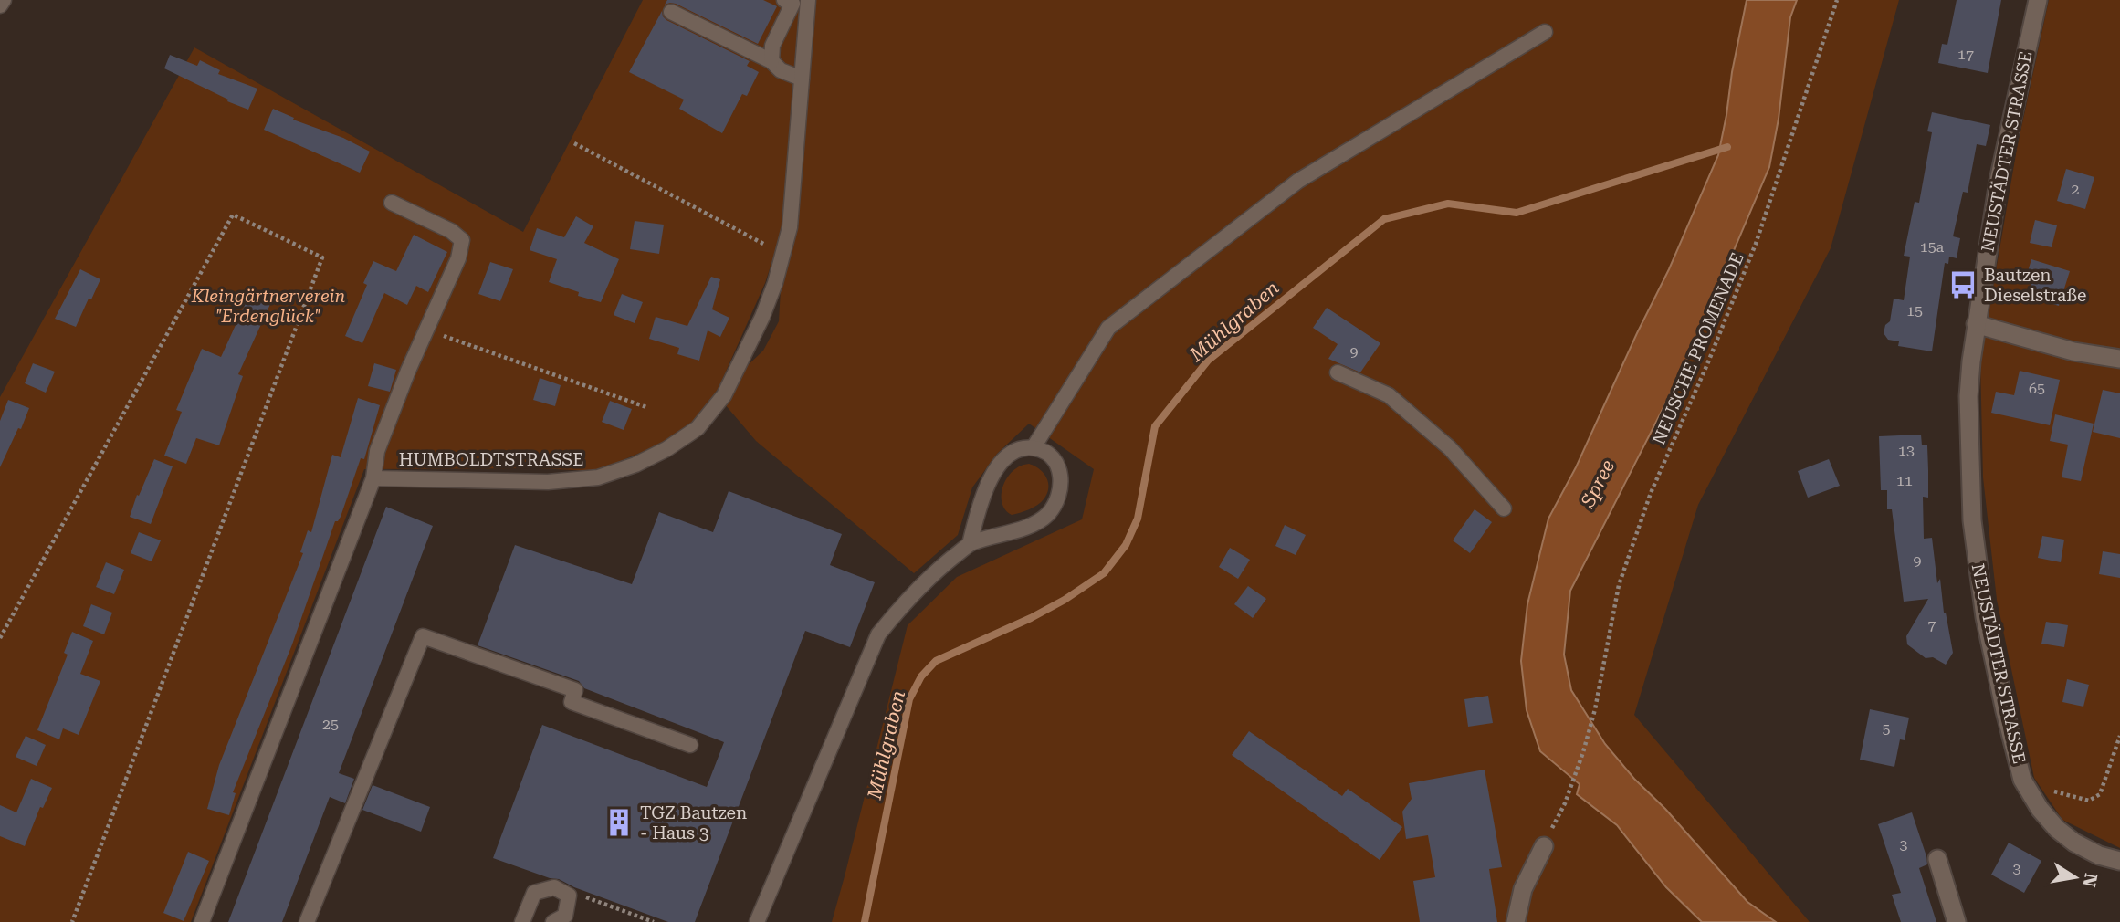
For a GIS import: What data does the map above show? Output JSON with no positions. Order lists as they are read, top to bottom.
{
  "streets": {
    "street": ["NEUSTÄDTER STRASSE"],
    "lane": ["HUMBOLDTSTRASSE"],
    "path": ["NEUSCHE PROMENADE"]
  },
  "water": ["Mühlgraben", "Spree"],
  "parks": ["Kleingärtnerverein \"Erdenglück\""],
  "places": {
    "bus stop": ["Bautzen Dieselstraße"],
    "building": ["TGZ Bautzen - Haus 3"]
  },
  "house_numbers": [
    "17",
    "2",
    "15a",
    "15",
    "9",
    "65",
    "13",
    "11",
    "9",
    "7",
    "25",
    "5",
    "3",
    "3"
  ],
  "north": "right"
}
